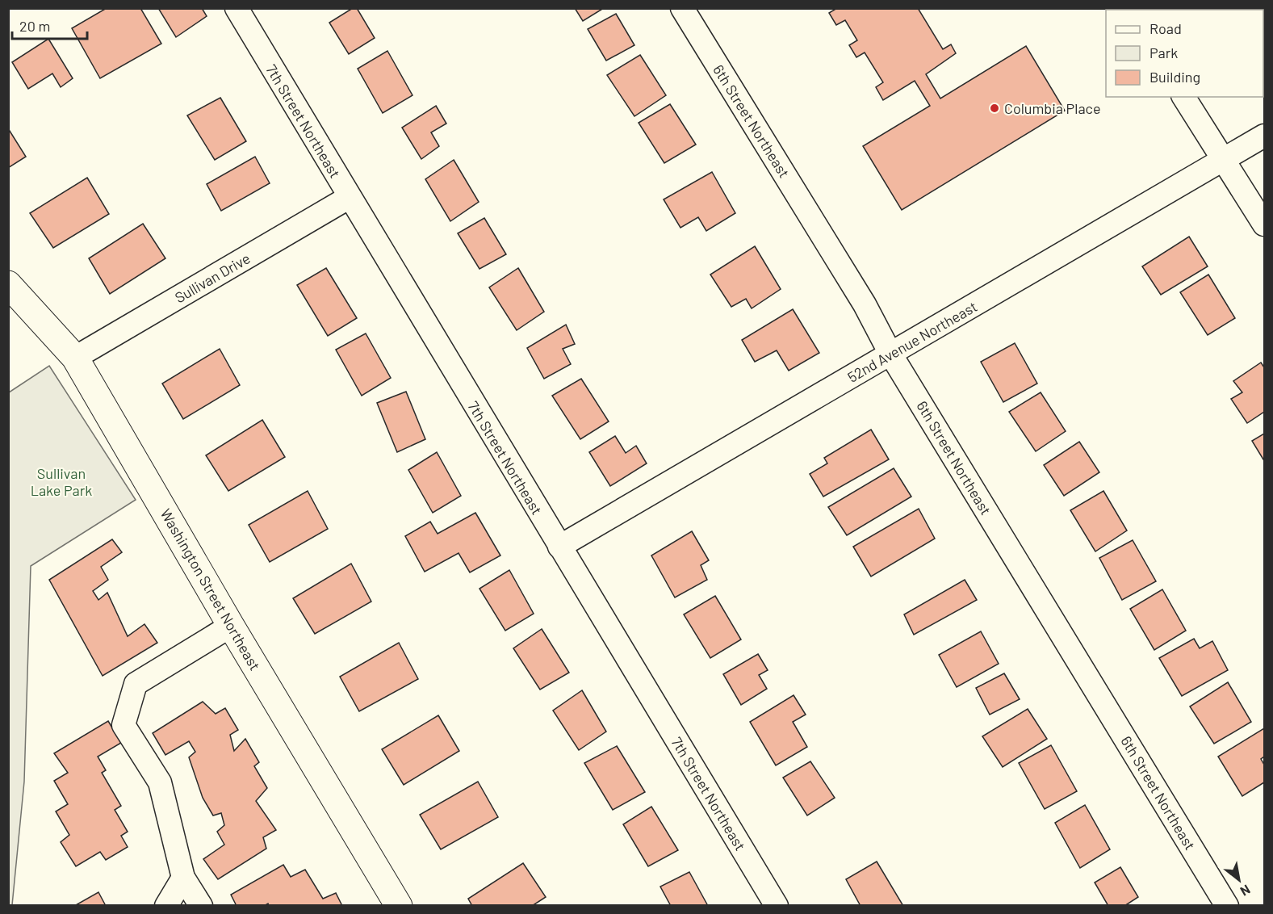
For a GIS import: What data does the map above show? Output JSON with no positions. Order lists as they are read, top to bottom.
{
  "streets": {
    "street": [
      "7th Street Northeast",
      "6th Street Northeast",
      "Sullivan Drive",
      "52nd Avenue Northeast",
      "Washington Street Northeast"
    ]
  },
  "crossings": [
    ["7th Street Northeast", "Sullivan Drive"],
    ["7th Street Northeast", "52nd Avenue Northeast"],
    ["6th Street Northeast", "52nd Avenue Northeast"],
    ["Sullivan Drive", "Washington Street Northeast"]
  ],
  "parks": ["Sullivan Lake Park"],
  "places": ["Columbia Place"],
  "legend": ["Road", "Park", "Building"],
  "scale_bar": "20 m",
  "north": "bottom right"
}
